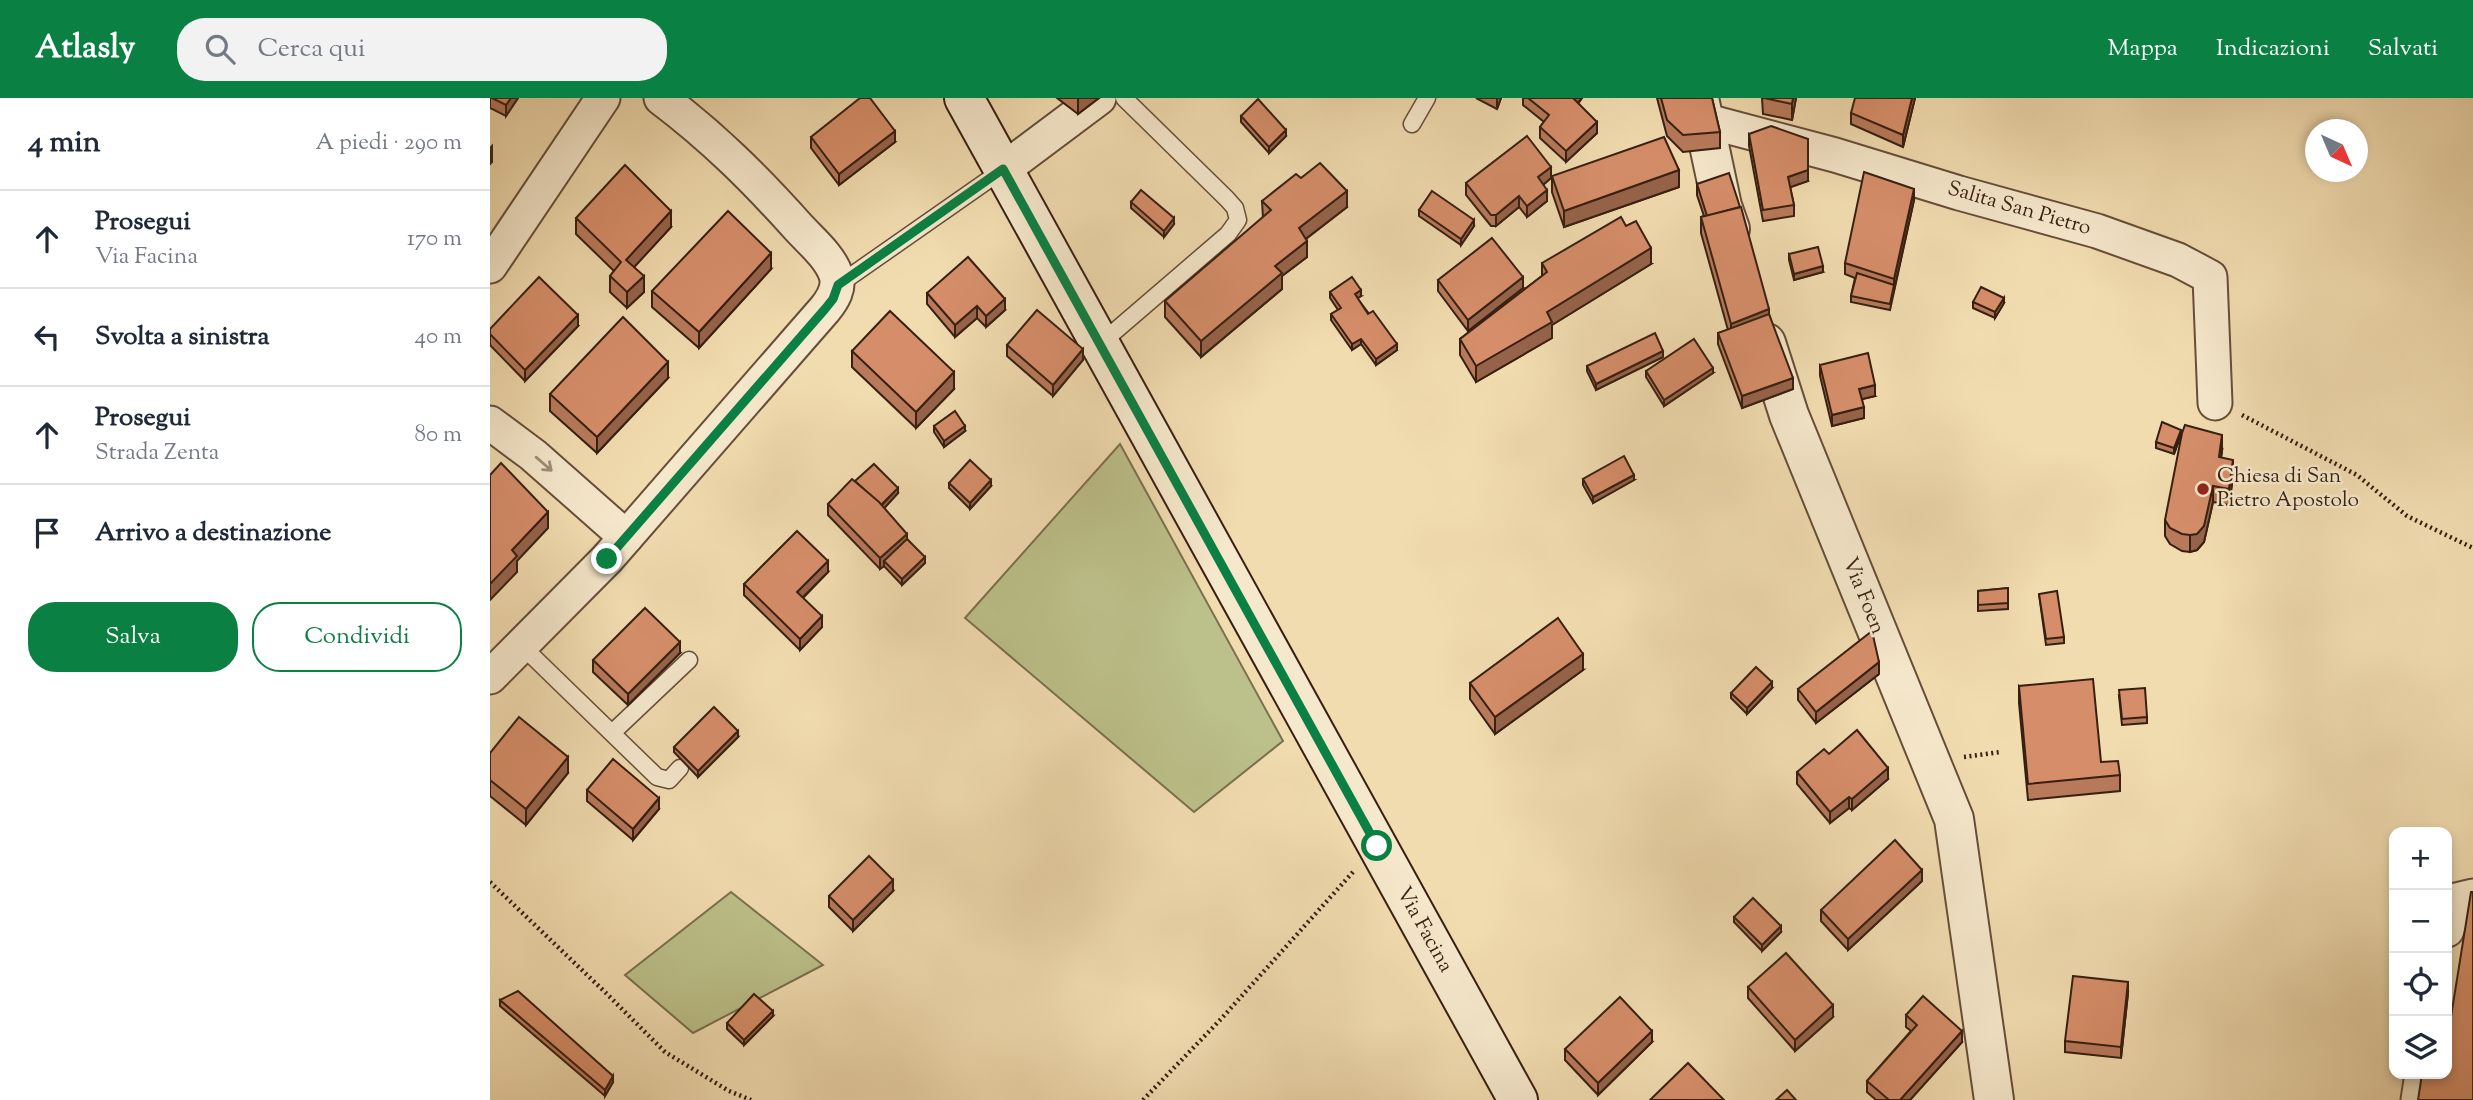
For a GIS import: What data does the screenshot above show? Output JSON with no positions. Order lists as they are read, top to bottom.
{
  "streets": {
    "main road": ["Via Foen", "Via Facina"],
    "street": ["Salita San Pietro"]
  },
  "places": ["Chiesa di San Pietro Apostolo"],
  "north": "bottom right",
  "page": {
    "header": "Atlasly",
    "search": "Cerca qui",
    "nav": ["Mappa", "Indicazioni", "Salvati"],
    "heading": ["4 min", "A piedi · 290 m"],
    "list": [
      ["Prosegui", "Via Facina", "170 m"],
      ["Svolta a sinistra", "40 m"],
      ["Prosegui", "Strada Zenta", "80 m"],
      "Arrivo a destinazione"
    ],
    "buttons": ["Salva", "Condividi"],
    "map_buttons": ["+", "−"]
  }
}
